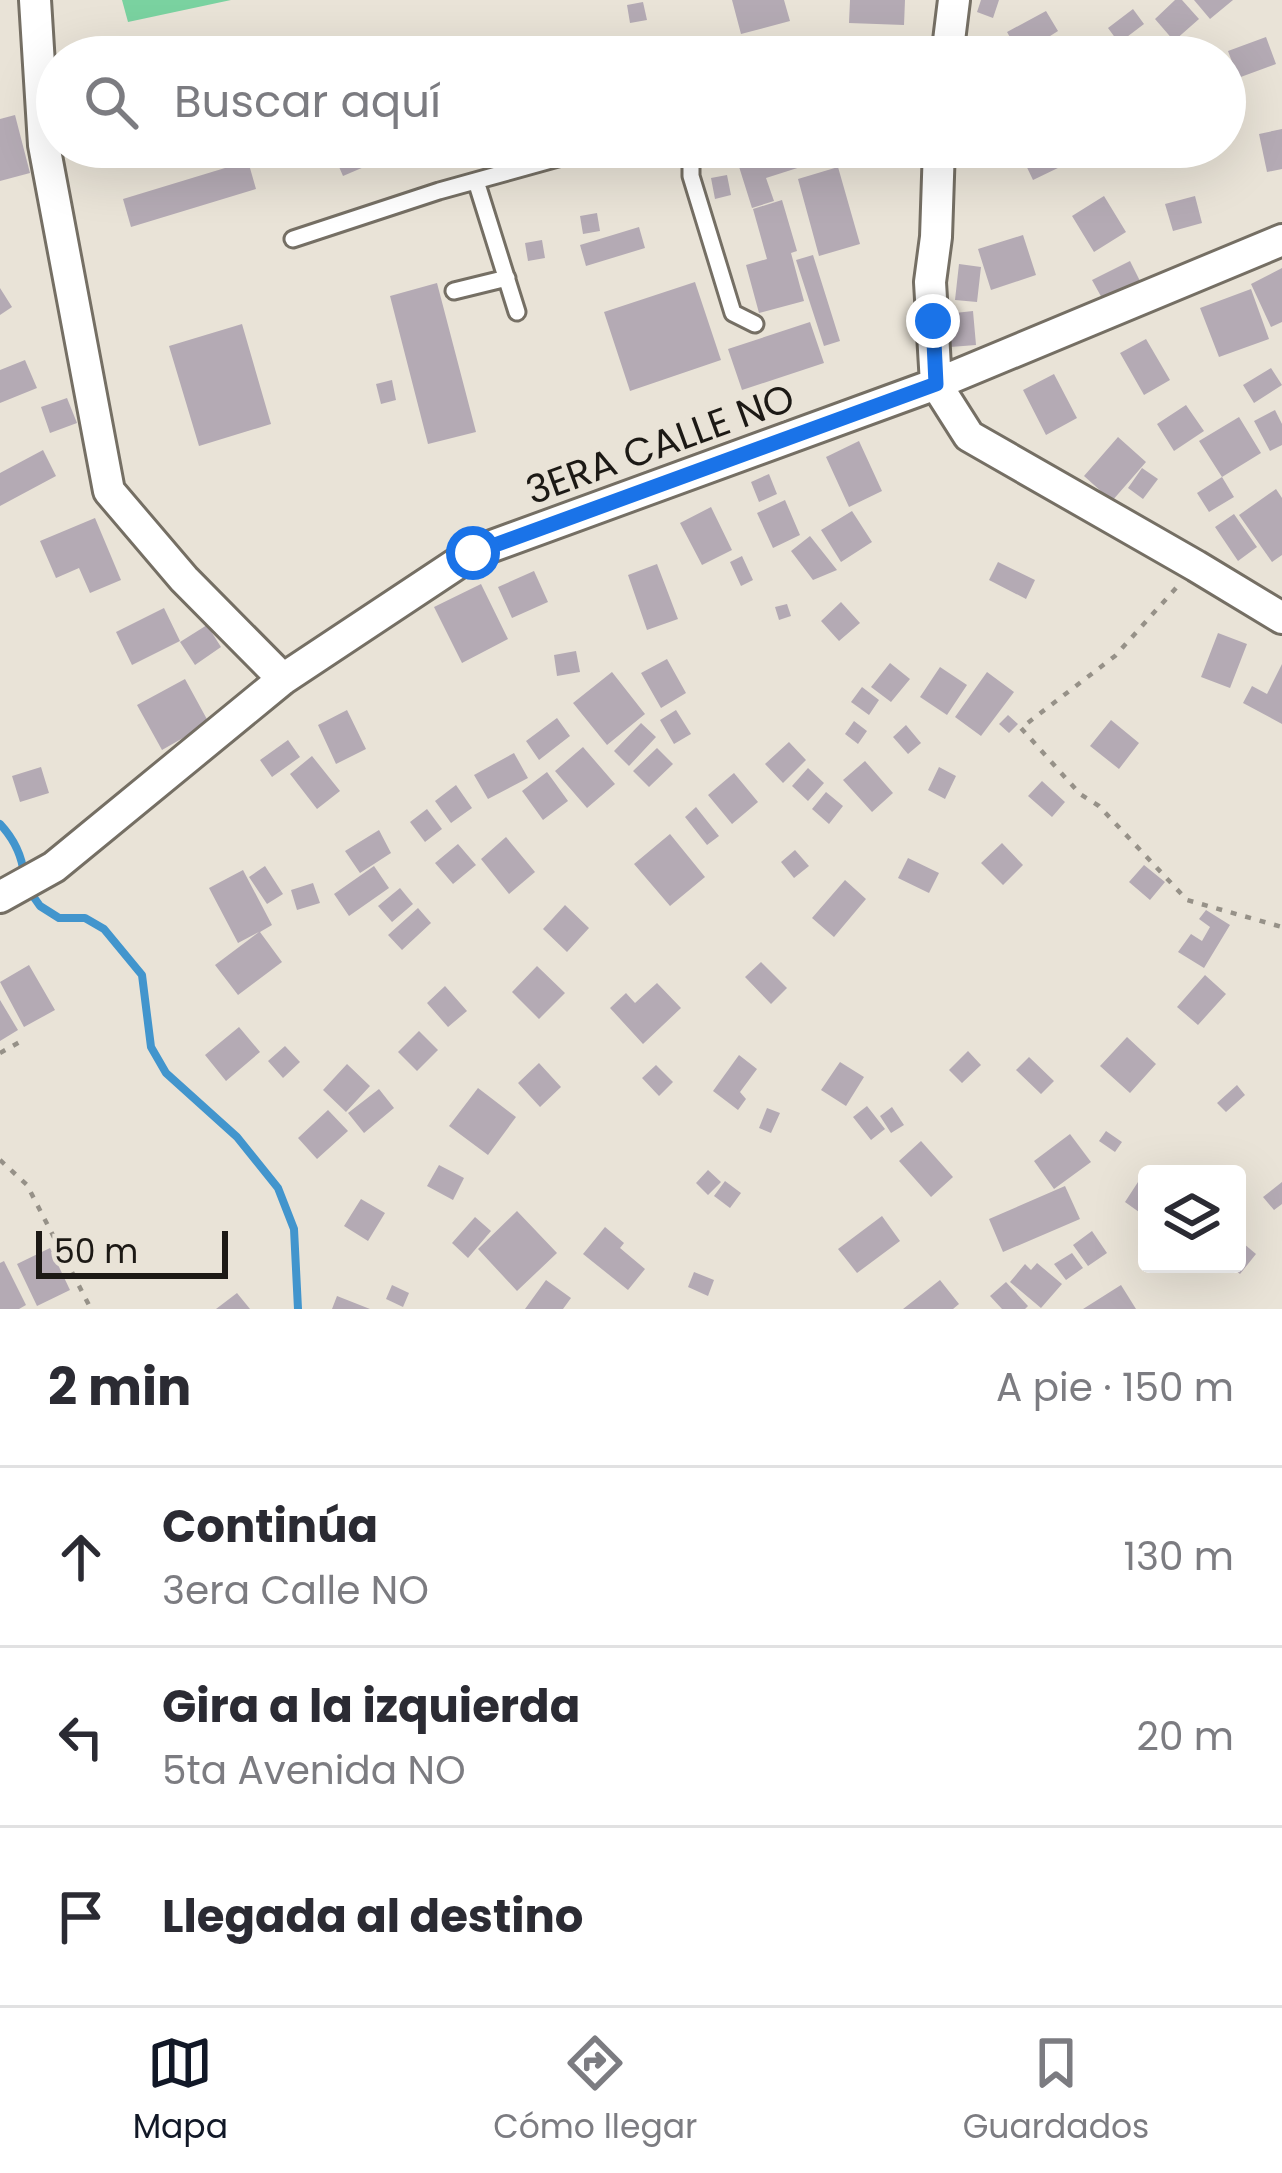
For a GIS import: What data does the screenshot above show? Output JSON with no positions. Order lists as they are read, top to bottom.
{
  "streets": {
    "street": ["3ERA CALLE NO"]
  },
  "scale_bar": "50 m",
  "page": {
    "search": "Buscar aquí",
    "scale": "50 m",
    "heading": ["2 min", "A pie · 150 m"],
    "list": [
      ["Continúa", "3era Calle NO", "130 m"],
      ["Gira a la izquierda", "5ta Avenida NO", "20 m"],
      "Llegada al destino"
    ],
    "nav": ["Mapa", "Cómo llegar", "Guardados"]
  }
}
